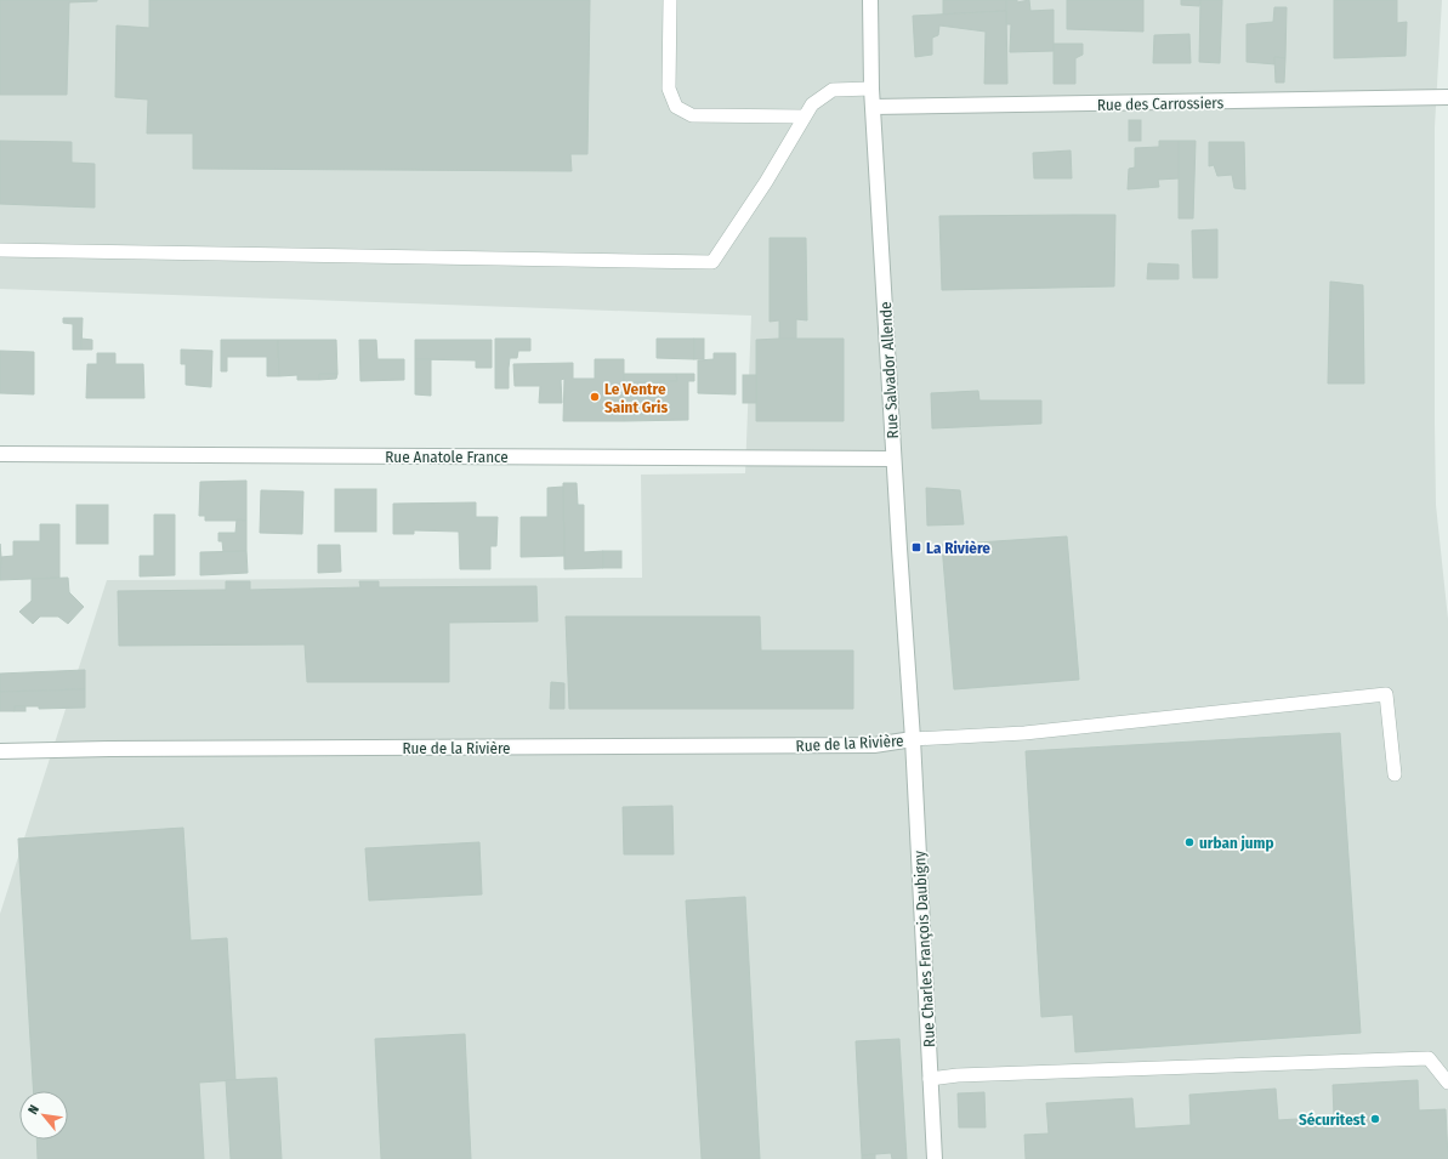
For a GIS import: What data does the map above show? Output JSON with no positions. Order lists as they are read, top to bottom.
{
  "streets": {
    "street": [
      "Rue des Carrossiers",
      "Rue Salvador Allende",
      "Rue Anatole France",
      "Rue de la Rivière",
      "Rue Charles François Daubigny"
    ]
  },
  "crossings": [
    ["Rue des Carrossiers", "Rue Salvador Allende"],
    ["Rue Salvador Allende", "Rue Anatole France"],
    ["Rue Salvador Allende", "Rue de la Rivière"],
    ["Rue Salvador Allende", "Rue Charles François Daubigny"],
    ["Rue de la Rivière", "Rue Charles François Daubigny"]
  ],
  "places": {
    "other": ["Le Ventre Saint Gris", "urban jump", "Sécuritest"],
    "transit": ["La Rivière"]
  },
  "north": "top left"
}
